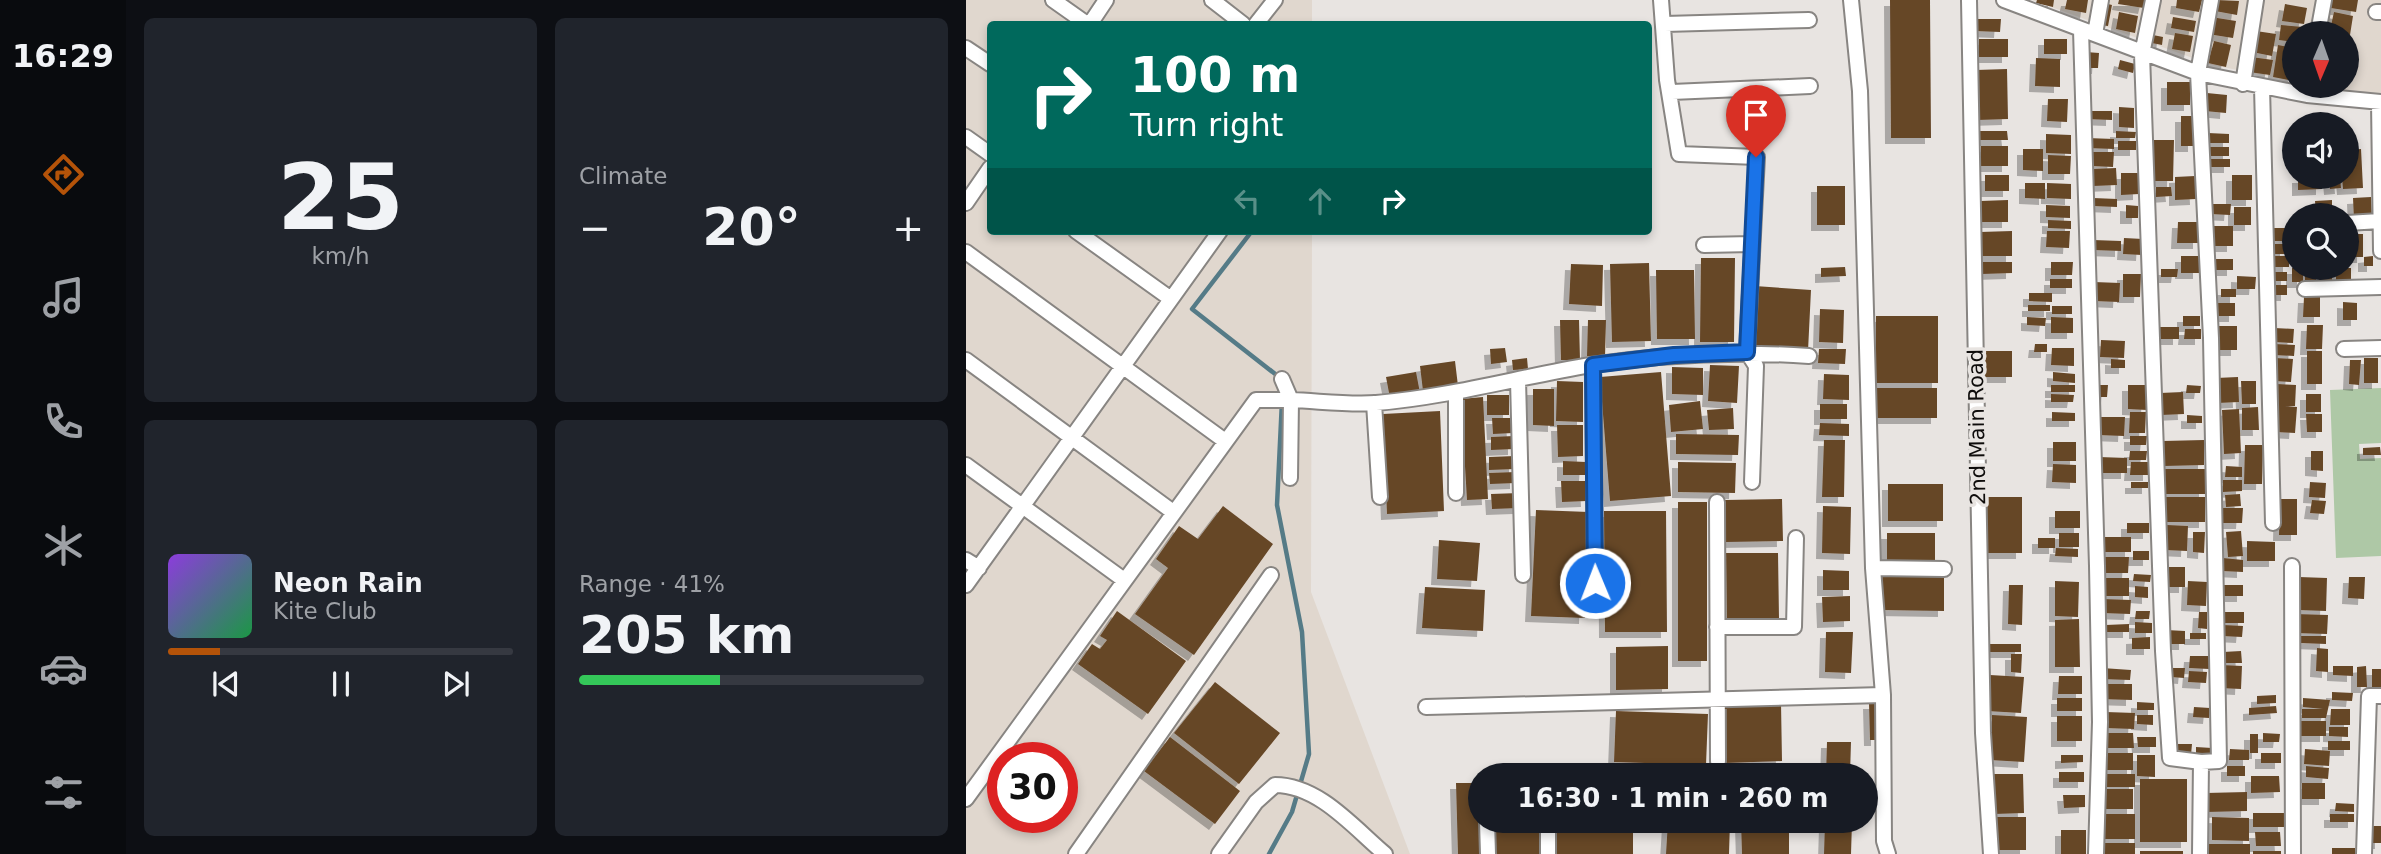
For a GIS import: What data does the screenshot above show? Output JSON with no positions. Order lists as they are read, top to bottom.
{
  "streets": {
    "street": ["2nd Main Road"]
  },
  "north": "bottom",
  "page": {
    "tabs": "16:29",
    "tile": [
      ["25", "km/h"],
      "Climate",
      ["Range · 41%", "205 km"]
    ],
    "turn": ["100 m", "Turn right"],
    "heat": ["−", "20°", "+"],
    "song": ["Neon Rain", "Kite Club"],
    "limit": "30",
    "trip": "16:30 · 1 min · 260 m"
  }
}
